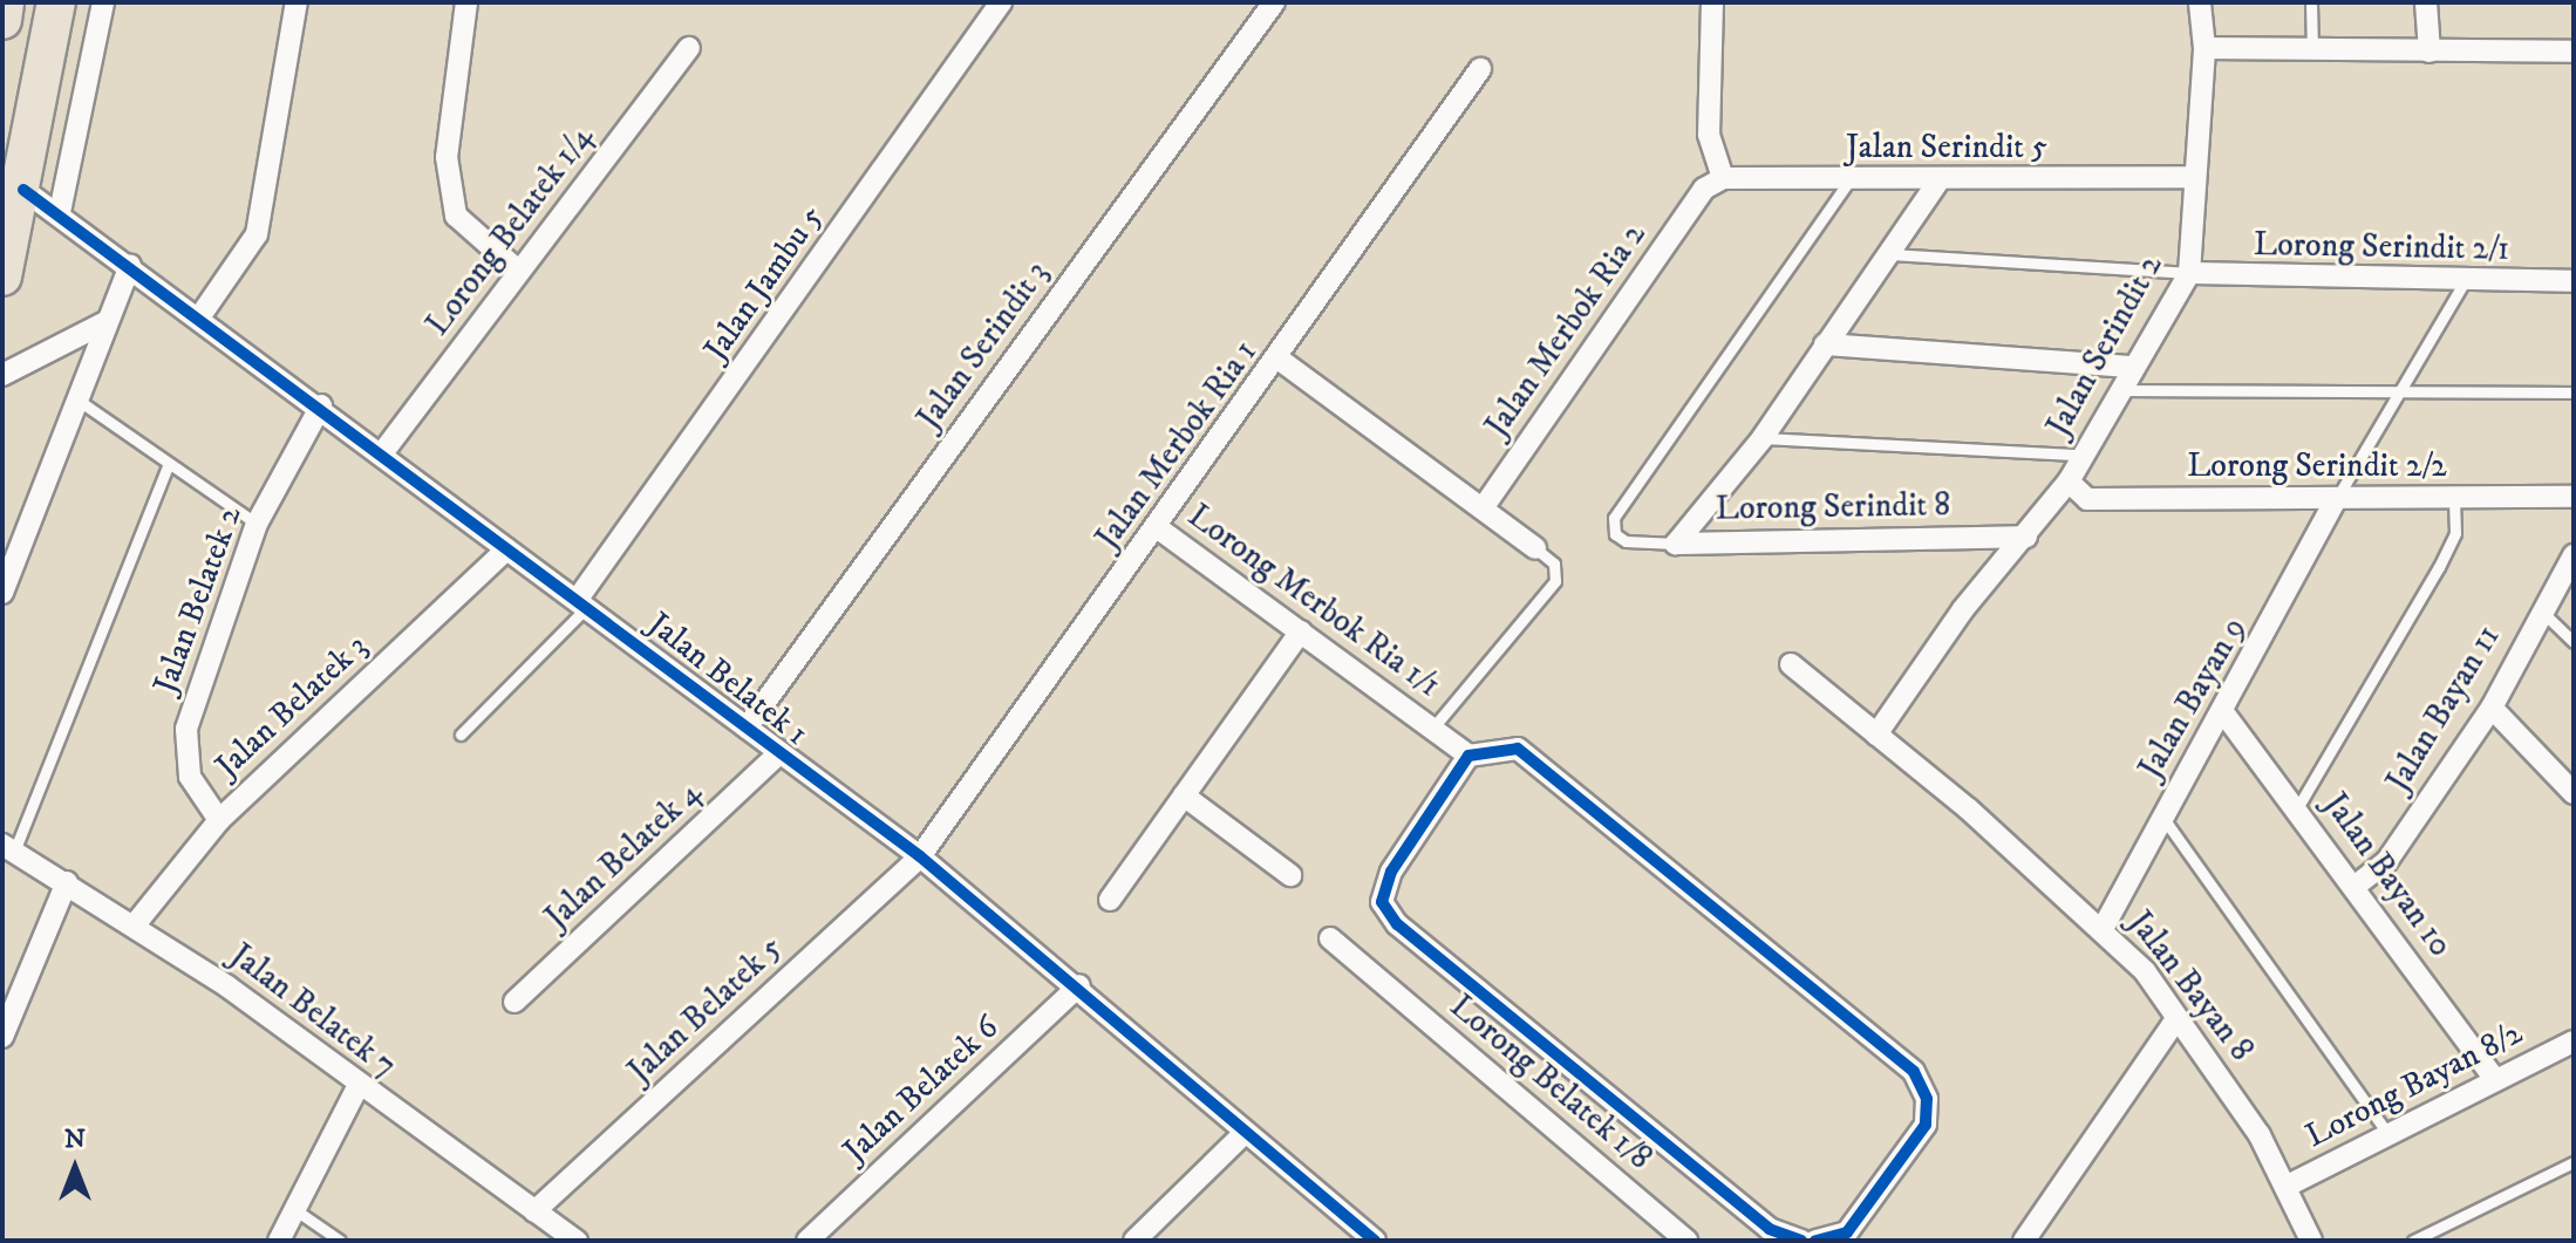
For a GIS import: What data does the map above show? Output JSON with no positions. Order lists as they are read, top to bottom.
{
  "streets": {
    "street": [
      "Jalan Serindit 5",
      "Lorong Belatek 1/4",
      "Lorong Serindit 2/1",
      "Jalan Jambu 5",
      "Jalan Merbok Ria 2",
      "Jalan Serindit 3",
      "Jalan Serindit 2",
      "Jalan Merbok Ria 1",
      "Lorong Serindit 2/2",
      "Lorong Serindit 8",
      "Jalan Belatek 2",
      "Lorong Merbok Ria 1/1",
      "Jalan Belatek 1",
      "Jalan Bayan 9",
      "Jalan Belatek 3",
      "Jalan Bayan 11",
      "Jalan Belatek 4",
      "Jalan Bayan 10",
      "Jalan Bayan 8",
      "Jalan Belatek 5",
      "Jalan Belatek 7",
      "Lorong Belatek 1/8",
      "Lorong Bayan 8/2",
      "Jalan Belatek 6"
    ]
  },
  "crossings": [
    ["Jalan Serindit 5", "Jalan Merbok Ria 2"],
    ["Jalan Serindit 5", "Jalan Serindit 2"],
    ["Jalan Serindit 5", "Lorong Serindit 8"],
    ["Lorong Belatek 1/4", "Jalan Belatek 1"],
    ["Lorong Serindit 2/1", "Jalan Serindit 2"],
    ["Jalan Jambu 5", "Jalan Belatek 1"],
    ["Jalan Serindit 3", "Jalan Belatek 1"],
    ["Jalan Serindit 2", "Lorong Serindit 2/2"],
    ["Jalan Serindit 2", "Lorong Serindit 8"],
    ["Jalan Merbok Ria 1", "Lorong Merbok Ria 1/1"],
    ["Jalan Merbok Ria 1", "Jalan Belatek 1"],
    ["Jalan Merbok Ria 1", "Jalan Belatek 5"],
    ["Lorong Serindit 2/2", "Jalan Bayan 9"],
    ["Jalan Belatek 2", "Jalan Belatek 1"],
    ["Jalan Belatek 2", "Jalan Belatek 3"],
    ["Jalan Belatek 1", "Jalan Belatek 3"],
    ["Jalan Belatek 1", "Jalan Belatek 4"],
    ["Jalan Belatek 1", "Jalan Belatek 5"],
    ["Jalan Belatek 1", "Jalan Belatek 6"],
    ["Jalan Bayan 9", "Jalan Bayan 10"],
    ["Jalan Bayan 9", "Jalan Bayan 8"],
    ["Jalan Belatek 3", "Jalan Belatek 7"],
    ["Jalan Bayan 11", "Jalan Bayan 10"],
    ["Jalan Bayan 10", "Lorong Bayan 8/2"],
    ["Jalan Bayan 8", "Lorong Bayan 8/2"],
    ["Jalan Belatek 5", "Jalan Belatek 7"]
  ],
  "north": "top"
}
